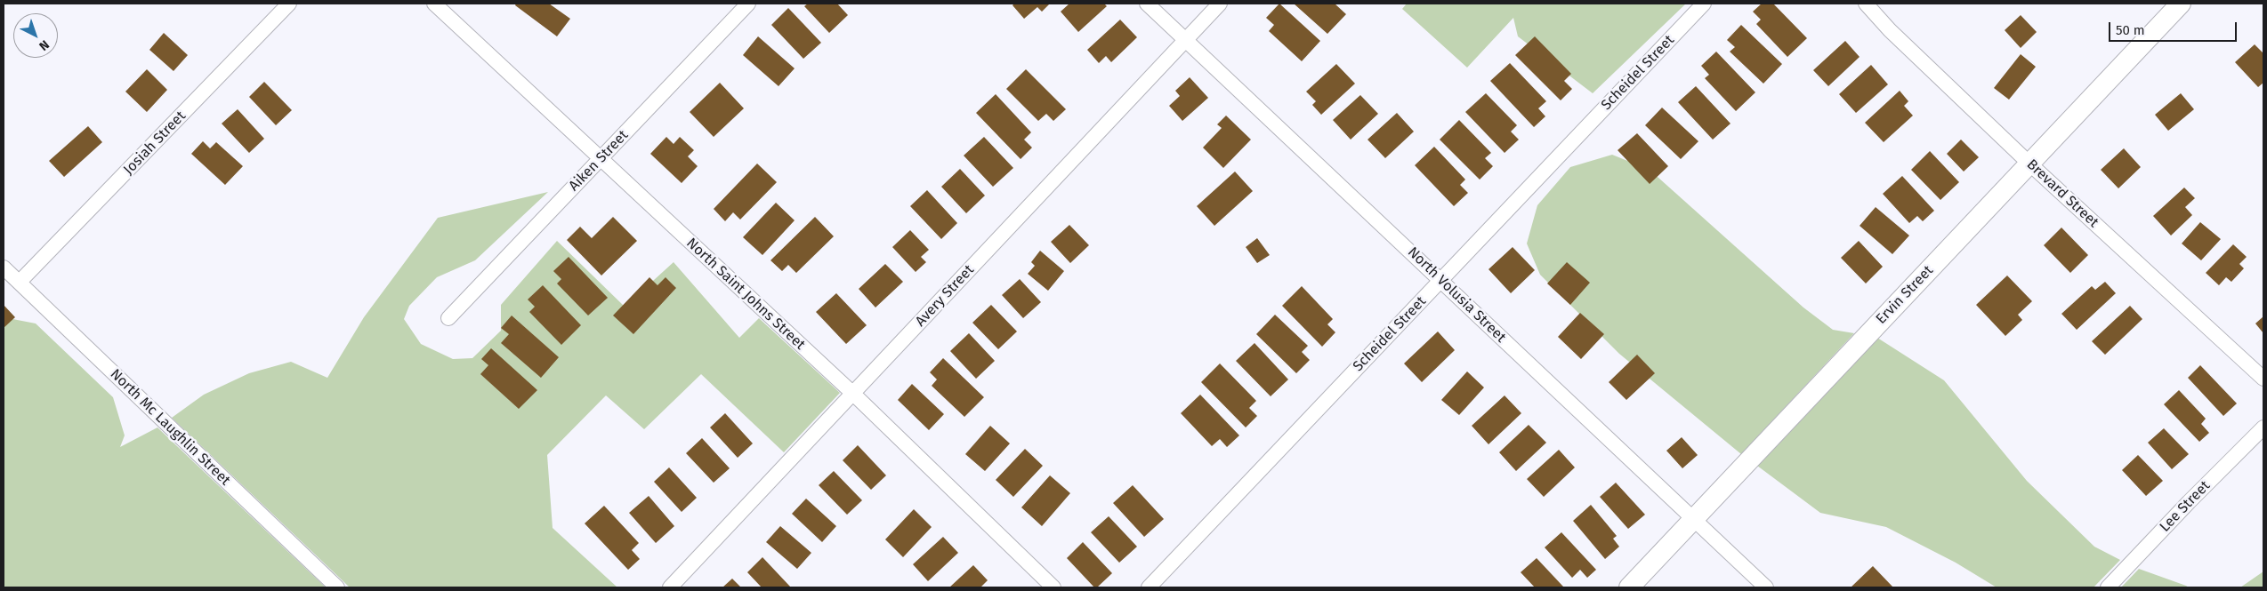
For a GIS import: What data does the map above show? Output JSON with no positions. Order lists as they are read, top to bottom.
{
  "streets": {
    "street": [
      "Scheidel Street",
      "Josiah Street",
      "Aiken Street",
      "Brevard Street",
      "North Saint Johns Street",
      "North Volusia Street",
      "Ervin Street",
      "Avery Street",
      "North Mc Laughlin Street",
      "Lee Street"
    ]
  },
  "crossings": [
    ["Scheidel Street", "North Volusia Street"],
    ["Josiah Street", "North Mc Laughlin Street"],
    ["Aiken Street", "North Saint Johns Street"],
    ["Brevard Street", "Ervin Street"],
    ["North Saint Johns Street", "Avery Street"],
    ["North Volusia Street", "Ervin Street"],
    ["North Volusia Street", "Avery Street"]
  ],
  "scale_bar": "50 m",
  "north": "bottom right"
}
